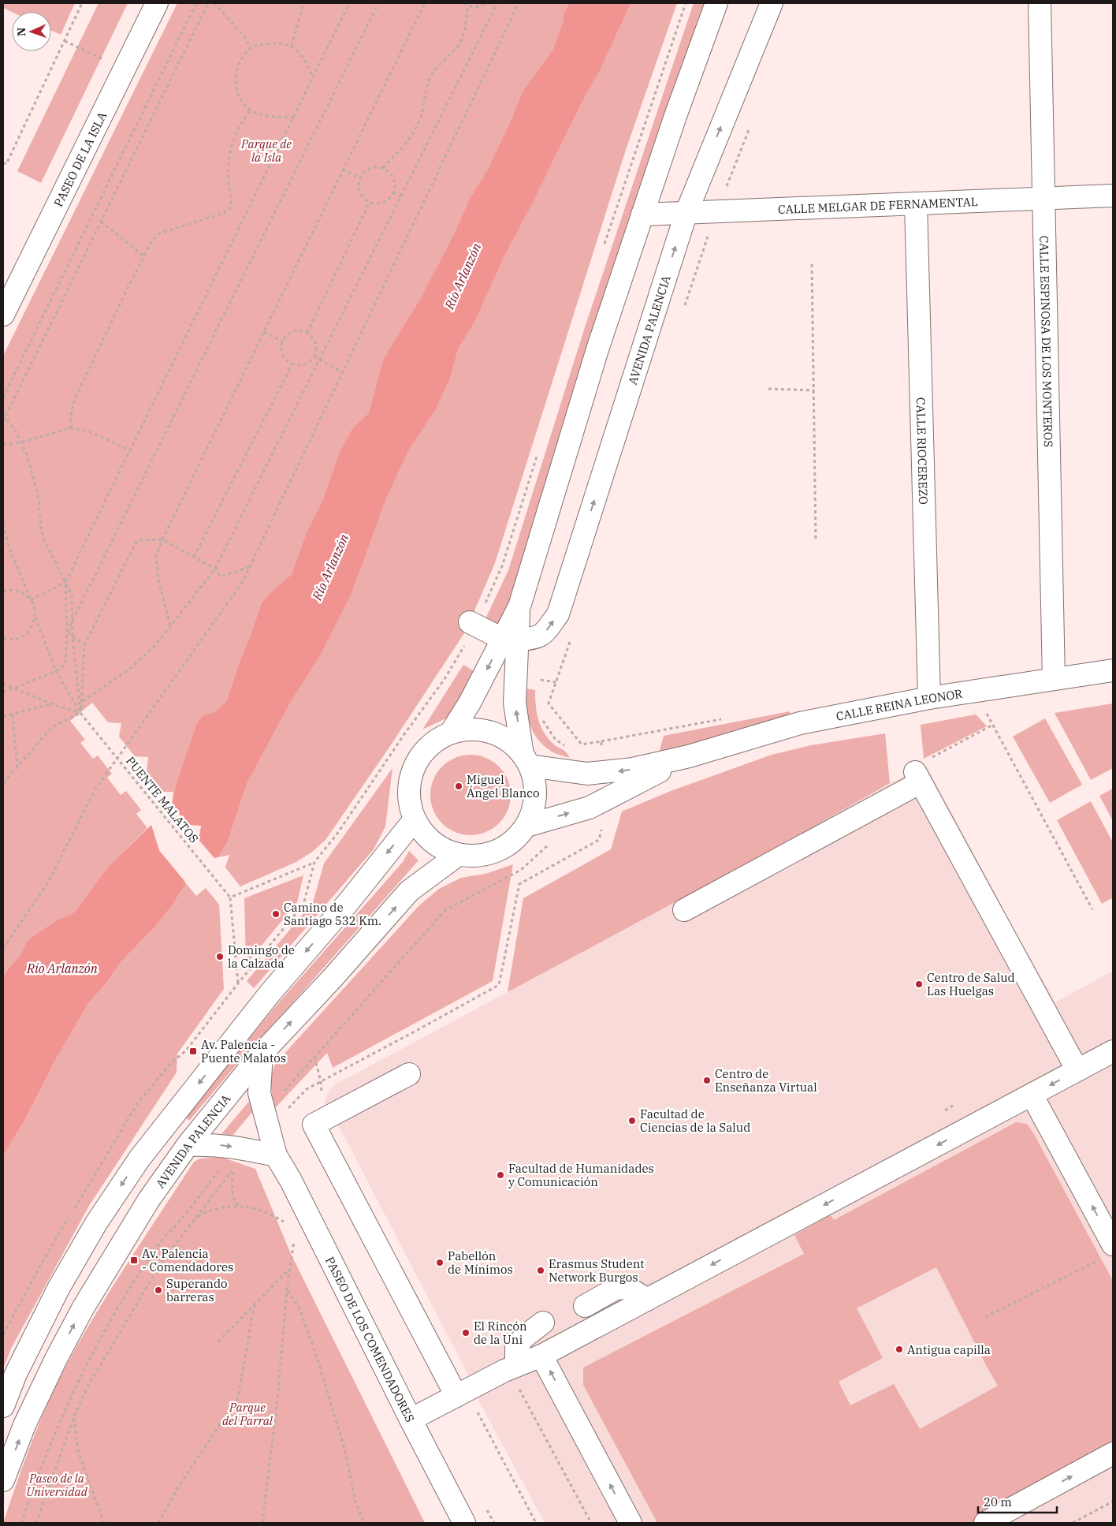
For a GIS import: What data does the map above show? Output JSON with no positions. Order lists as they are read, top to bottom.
{
  "streets": {
    "main road": [
      "PASEO DE LA ISLA",
      "CALLE MELGAR DE FERNAMENTAL",
      "AVENIDA PALENCIA",
      "CALLE ESPINOSA DE LOS MONTEROS",
      "CALLE RIOCEREZO",
      "CALLE REINA LEONOR",
      "PASEO DE LOS COMENDADORES"
    ],
    "path": ["PUENTE MALATOS"]
  },
  "crossings": [
    ["CALLE MELGAR DE FERNAMENTAL", "AVENIDA PALENCIA"],
    ["CALLE MELGAR DE FERNAMENTAL", "CALLE ESPINOSA DE LOS MONTEROS"],
    ["CALLE MELGAR DE FERNAMENTAL", "CALLE RIOCEREZO"],
    ["AVENIDA PALENCIA", "CALLE REINA LEONOR"],
    ["AVENIDA PALENCIA", "PASEO DE LOS COMENDADORES"],
    ["CALLE ESPINOSA DE LOS MONTEROS", "CALLE REINA LEONOR"],
    ["CALLE RIOCEREZO", "CALLE REINA LEONOR"]
  ],
  "water": ["Río Arlanzón"],
  "parks": ["Parque de la Isla", "Parque del Parral", "Paseo de la Universidad"],
  "places": {
    "other": [
      "Miguel Ángel Blanco",
      "Camino de Santiago 532 Km.",
      "Domingo de la Calzada",
      "Centro de Salud Las Huelgas",
      "Centro de Enseñanza Virtual",
      "Facultad de Ciencias de la Salud",
      "Facultad de Humanidades y Comunicación",
      "Pabellón de Mínimos",
      "Erasmus Student Network Burgos",
      "Superando barreras",
      "El Rincón de la Uni",
      "Antigua capilla"
    ],
    "transit": ["Av. Palencia - Puente Malatos", "Av. Palencia - Comendadores"]
  },
  "scale_bar": "20 m",
  "north": "left"
}
